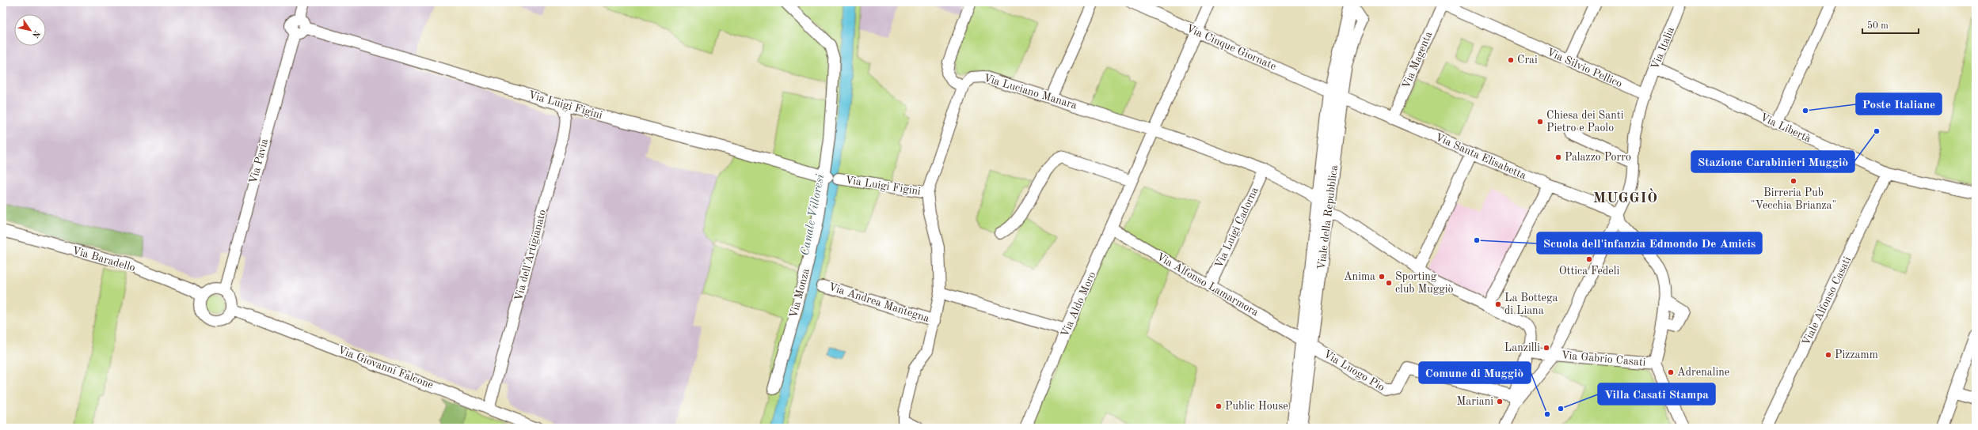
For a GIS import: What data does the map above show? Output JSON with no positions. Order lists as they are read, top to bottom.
{
  "streets": {
    "main road": ["Viale della Repubblica"],
    "street": [
      "Via Cinque Giornate",
      "Via Italia",
      "Via Magenta",
      "Via Silvio Pellico",
      "Via Luciano Manara",
      "Via Luigi Figini",
      "Via Libertà",
      "Via Santa Elisabetta",
      "Via Pavia",
      "Via Luigi Cadorna",
      "Via dell'Artigianato",
      "Via Baradello",
      "Via Alfonso Lamarmora",
      "Via Monza",
      "Viale Alfonso Casati",
      "Via Andrea Mantegna",
      "Via Aldo Moro",
      "Via Gabrio Casati",
      "Via Giovanni Falcone",
      "Via Luogo Pio"
    ]
  },
  "crossings": [
    ["Via Cinque Giornate", "Via Santa Elisabetta"],
    ["Via Cinque Giornate", "Viale della Repubblica"],
    ["Via Cinque Giornate", "Via Aldo Moro"],
    ["Via Italia", "Via Silvio Pellico"],
    ["Via Italia", "Via Libertà"],
    ["Via Italia", "Via Santa Elisabetta"],
    ["Via Italia", "Via Gabrio Casati"],
    ["Via Italia", "Via Luogo Pio"],
    ["Via Magenta", "Via Silvio Pellico"],
    ["Via Magenta", "Via Santa Elisabetta"],
    ["Via Luciano Manara", "Viale della Repubblica"],
    ["Via Luciano Manara", "Via Luigi Cadorna"],
    ["Via Luciano Manara", "Via Aldo Moro"],
    ["Via Luigi Figini", "Via Pavia"],
    ["Via Luigi Figini", "Via dell'Artigianato"],
    ["Via Luigi Figini", "Via Monza"],
    ["Via Libertà", "Viale Alfonso Casati"],
    ["Via Santa Elisabetta", "Viale della Repubblica"],
    ["Via Pavia", "Via Baradello"],
    ["Via Pavia", "Via Giovanni Falcone"],
    ["Viale della Repubblica", "Via Alfonso Lamarmora"],
    ["Viale della Repubblica", "Via Luogo Pio"],
    ["Via Luigi Cadorna", "Via Alfonso Lamarmora"],
    ["Via dell'Artigianato", "Via Giovanni Falcone"],
    ["Via Baradello", "Via Giovanni Falcone"],
    ["Via Alfonso Lamarmora", "Via Aldo Moro"],
    ["Via Alfonso Lamarmora", "Via Luogo Pio"]
  ],
  "districts": ["MUGGIÒ"],
  "water": ["Canale Villoresi"],
  "places": [
    "Crai",
    "Poste Italiane",
    "Chiesa dei Santi Pietro e Paolo",
    "Stazione Carabinieri Muggiò",
    "Palazzo Porro",
    "Birreria Pub \"Vecchia Brianza\"",
    "Scuola dell'infanzia Edmondo De Amicis",
    "Ottica Fedeli",
    "Anima",
    "Sporting club Muggiò",
    "La Bottega di Liana",
    "Lanzilli",
    "Pizzamm",
    "Adrenaline",
    "Mariani",
    "Public House",
    "Villa Casati Stampa",
    "Comune di Muggiò"
  ],
  "scale_bar": "50 m",
  "north": "bottom right"
}
